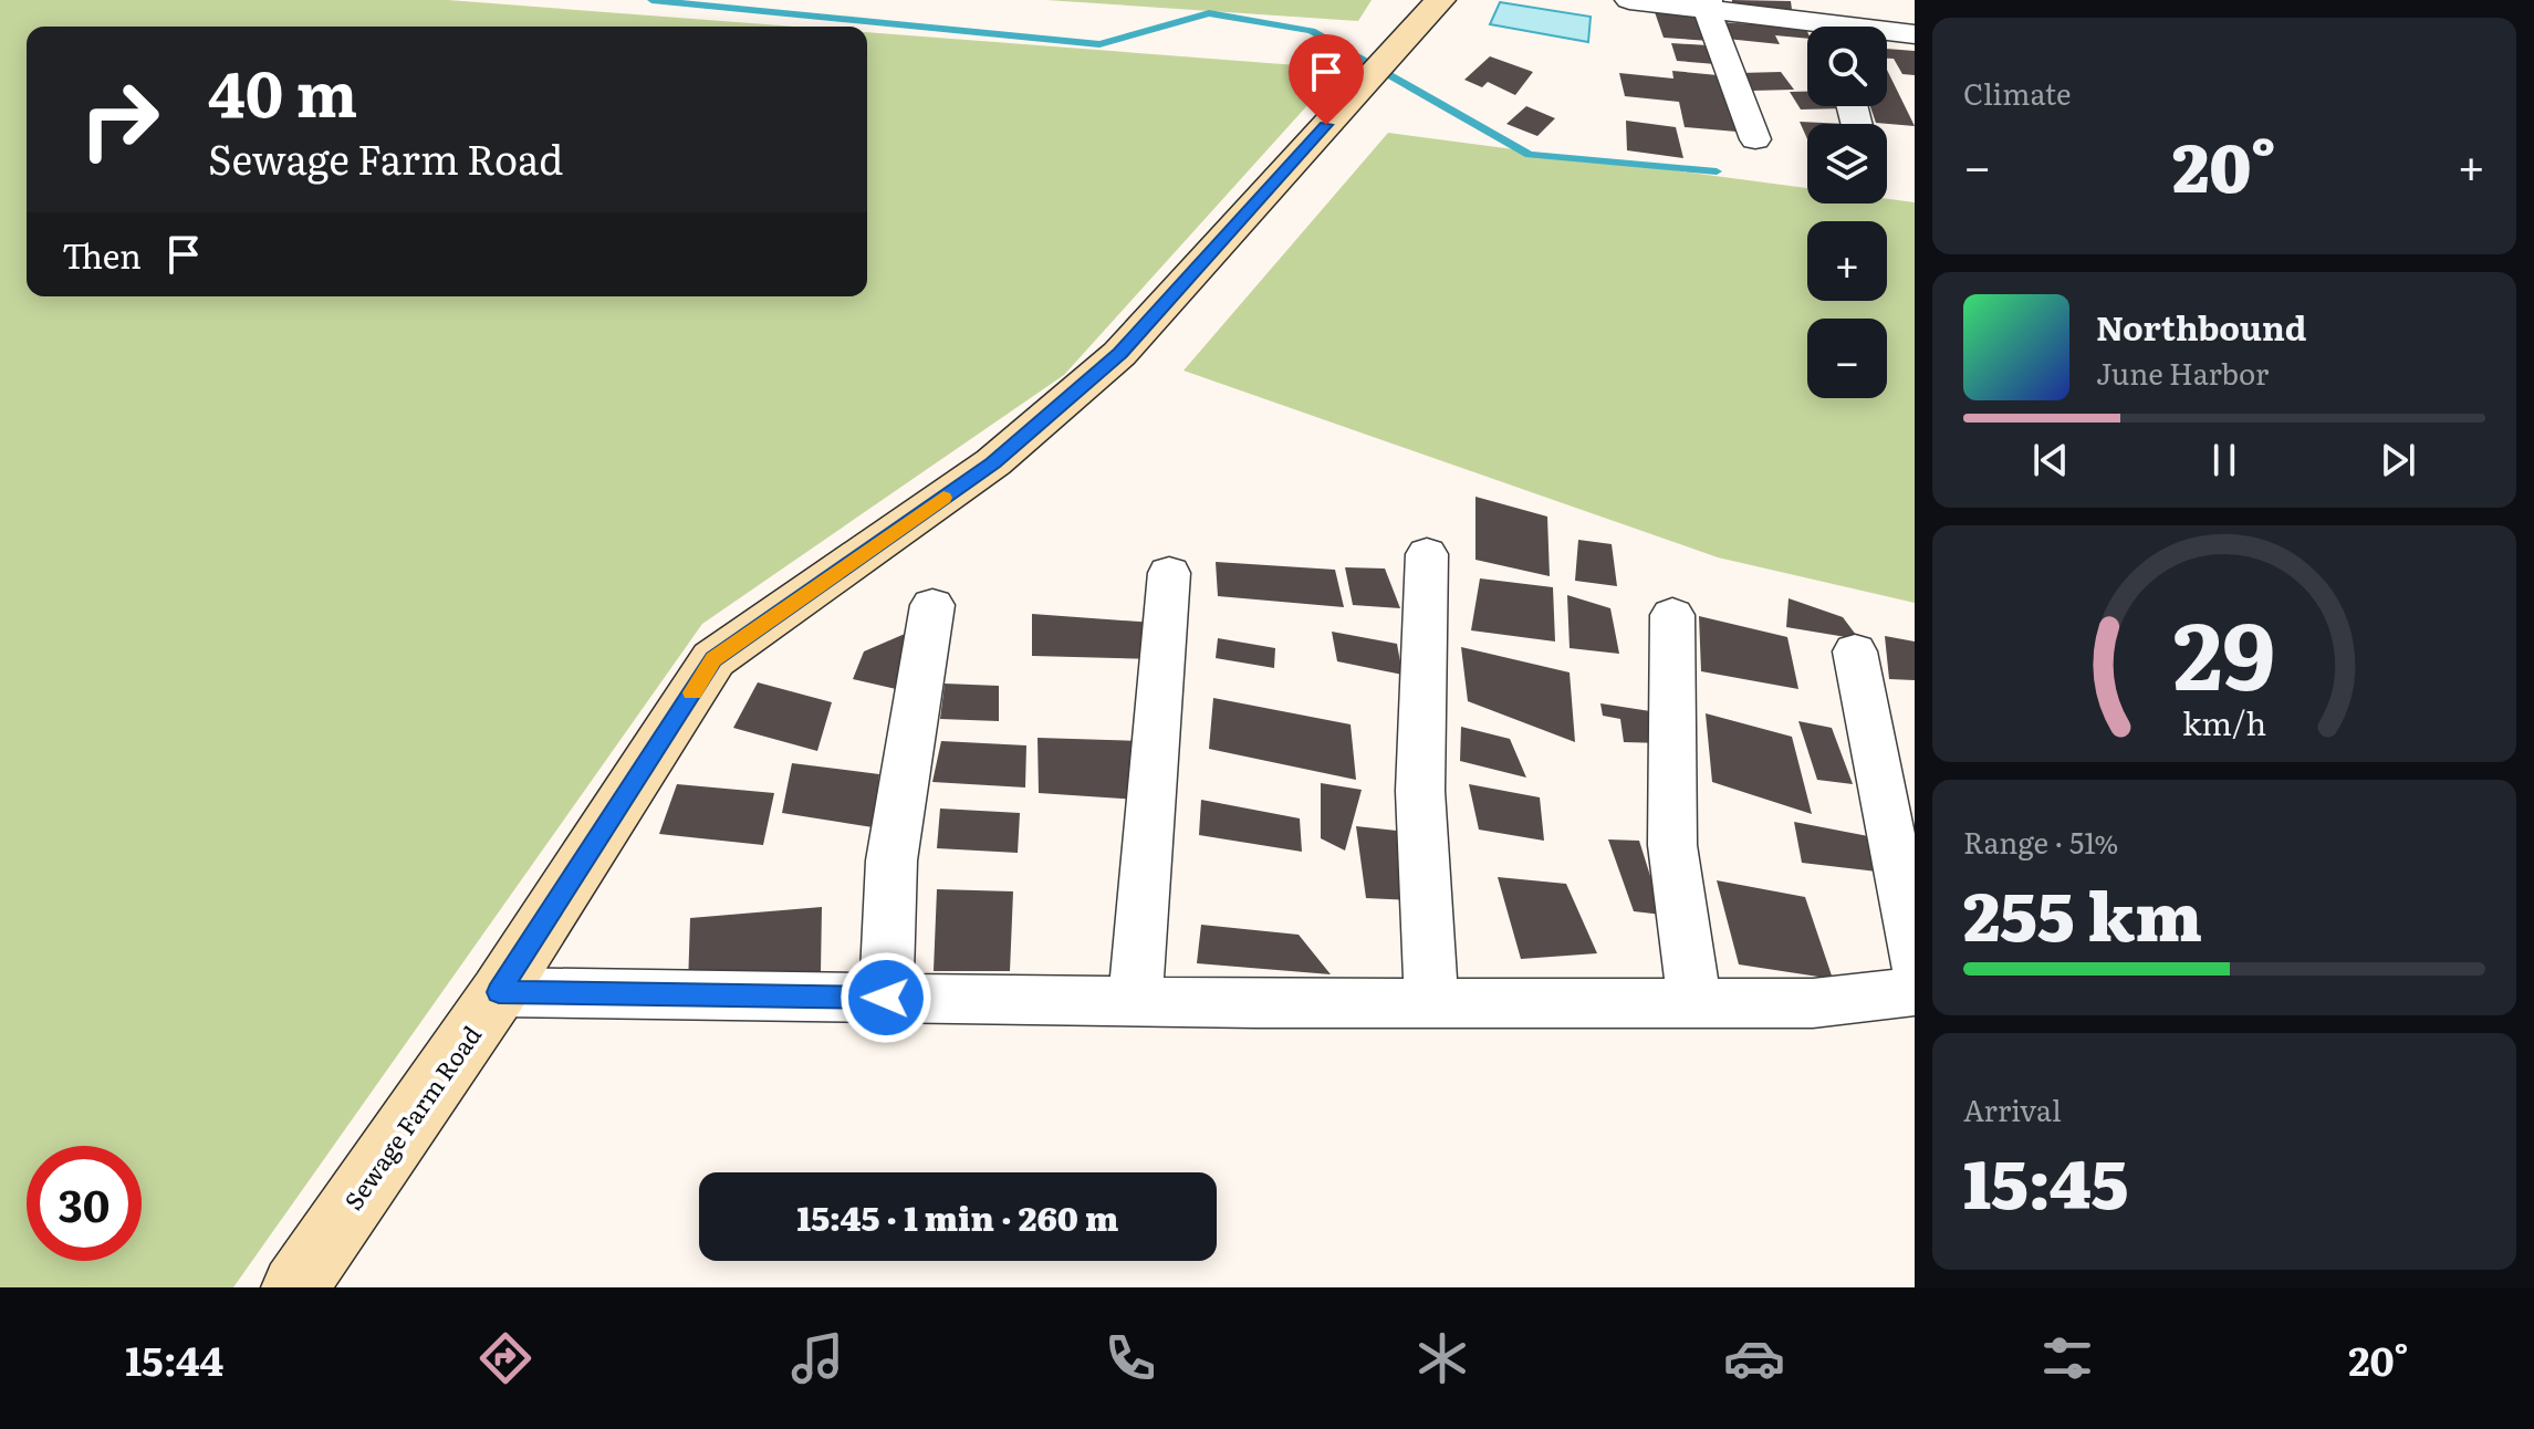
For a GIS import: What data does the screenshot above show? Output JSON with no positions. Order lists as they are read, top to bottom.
{
  "streets": {
    "main road": ["Sewage Farm Road"]
  },
  "page": {
    "tile": [
      "Climate",
      ["Range · 51%", "255 km"],
      ["Arrival", "15:45"]
    ],
    "map_buttons": ["+", "−"],
    "turn": ["40 m", "Sewage Farm Road"],
    "heat": ["−", "20°", "+"],
    "then": "Then",
    "song": ["Northbound", "June Harbor"],
    "limit": "30",
    "trip": "15:45 · 1 min · 260 m",
    "tabs": ["15:44", "20°"],
    "gauge": ["29", "km/h"]
  }
}
